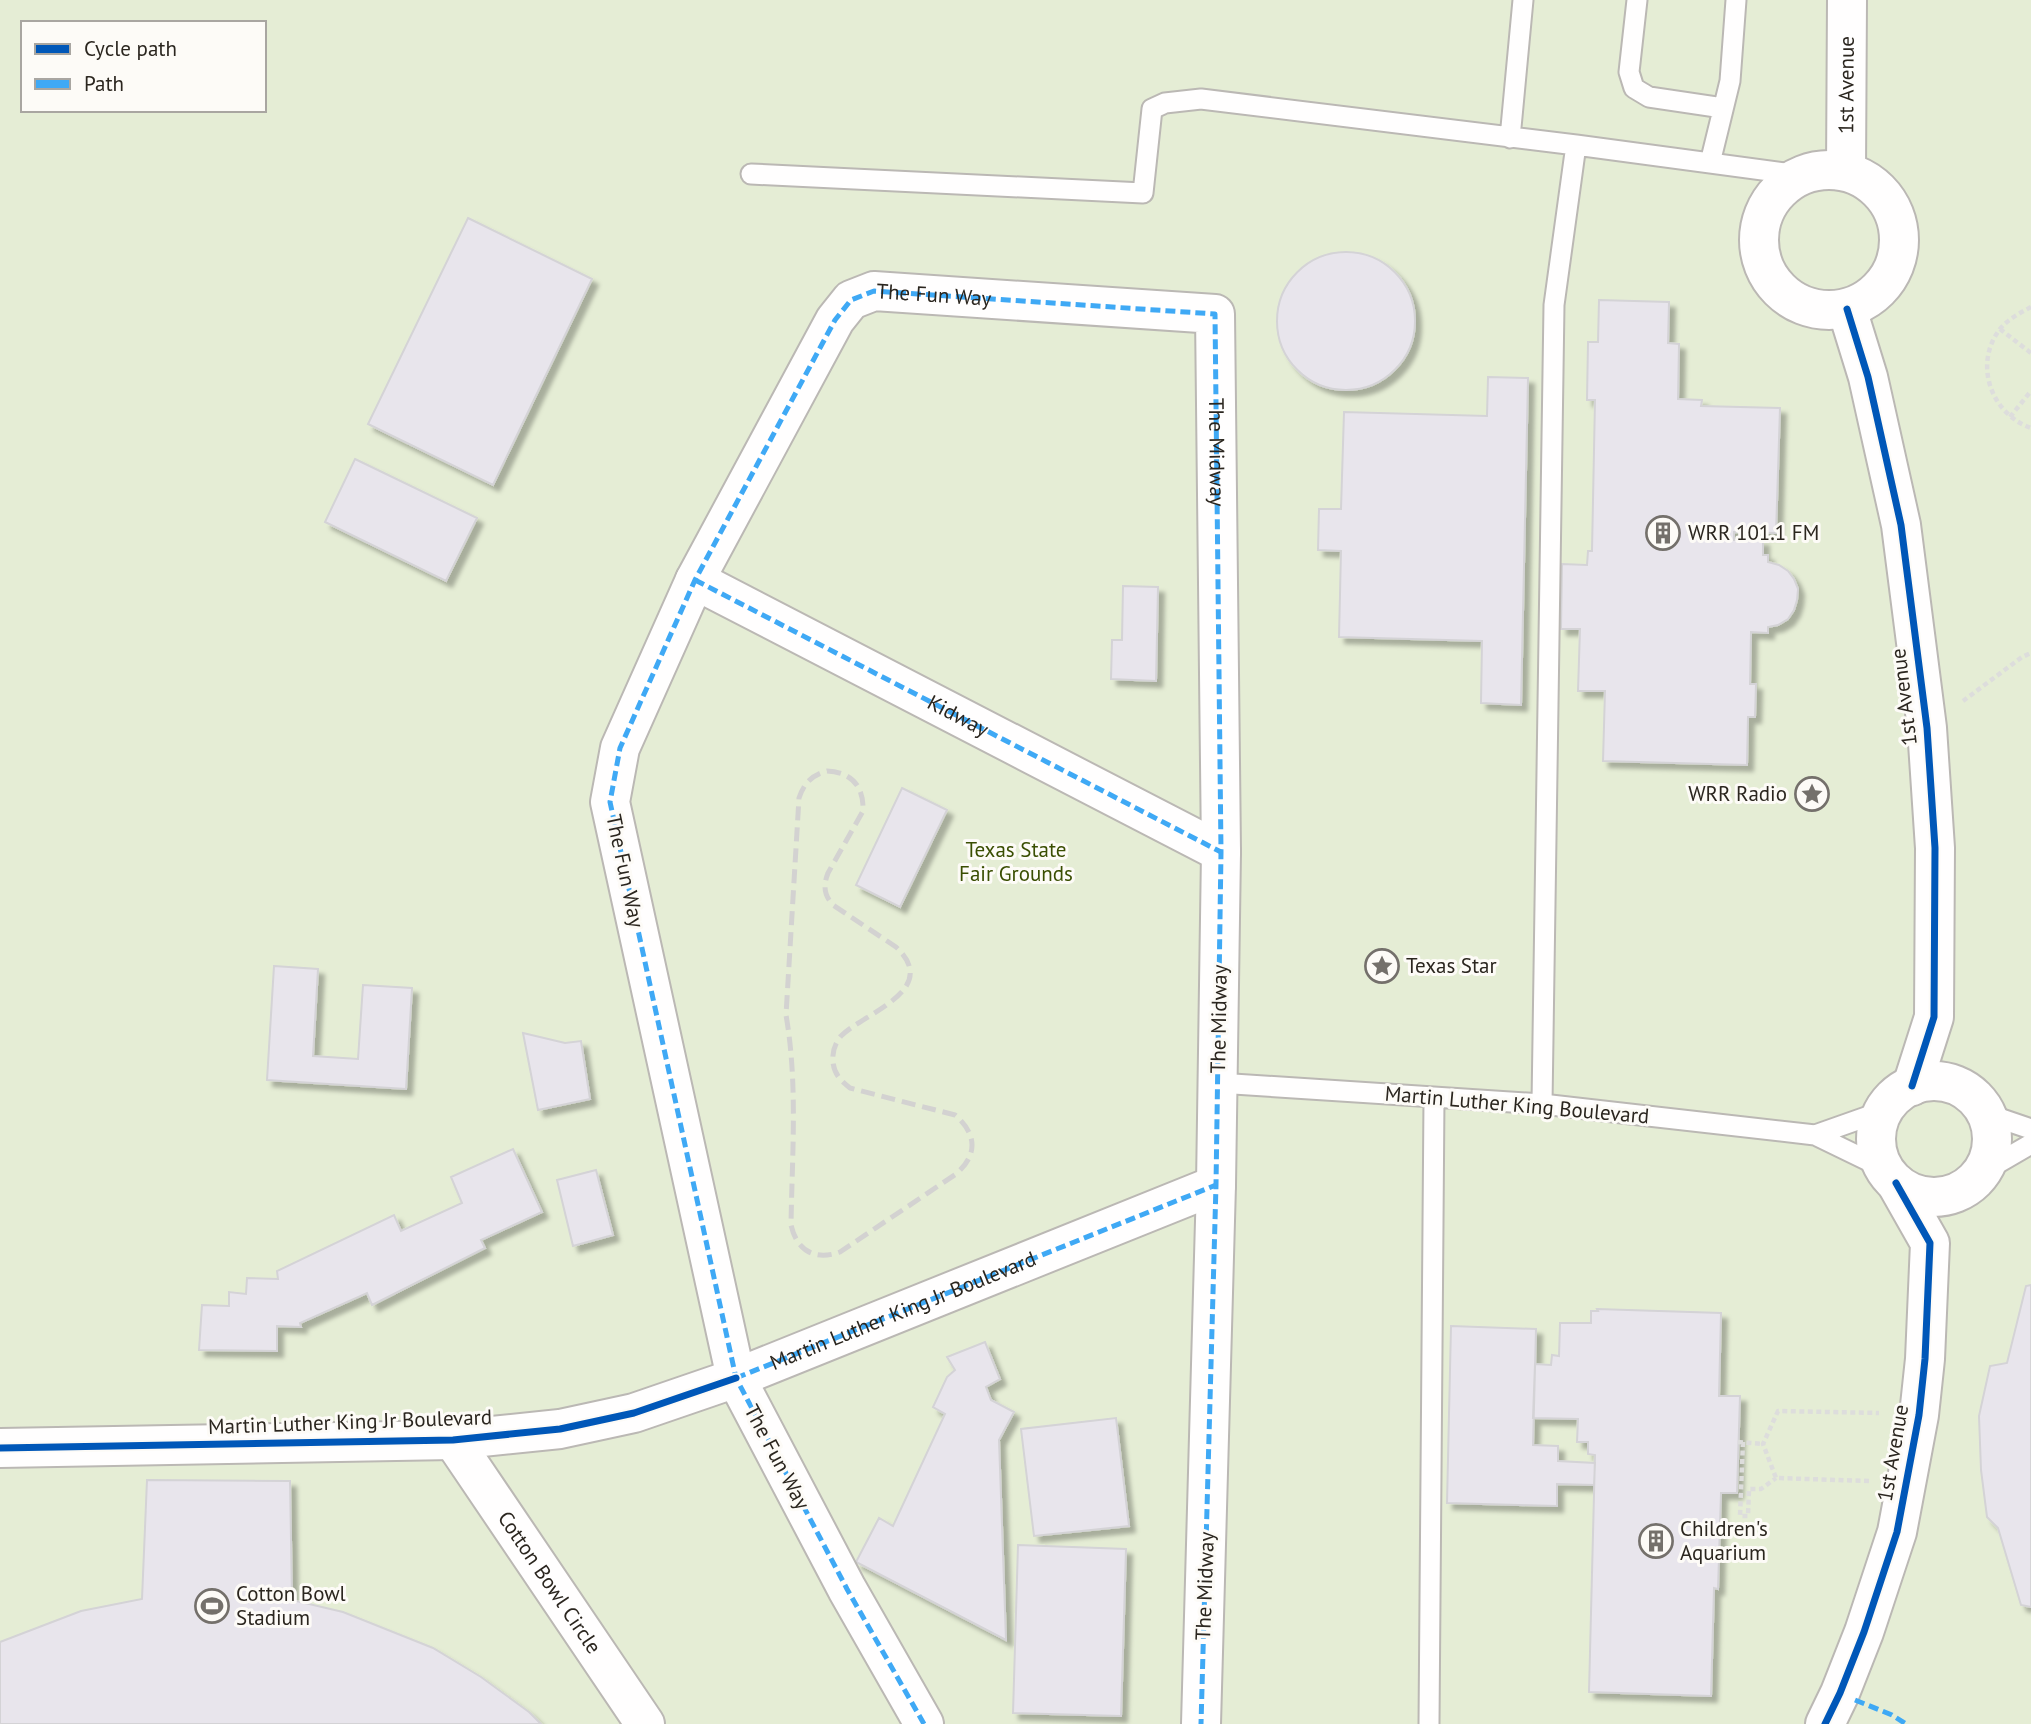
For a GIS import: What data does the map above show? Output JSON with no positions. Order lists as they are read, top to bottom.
{
  "streets": {
    "street": [
      "1st Avenue",
      "The Fun Way",
      "The Midway",
      "Kidway",
      "Martin Luther King Jr Boulevard",
      "Cotton Bowl Circle"
    ],
    "lane": ["Martin Luther King Boulevard"]
  },
  "crossings": [
    ["1st Avenue", "Martin Luther King Boulevard"],
    ["The Fun Way", "The Midway"],
    ["The Fun Way", "Kidway"],
    ["The Fun Way", "Martin Luther King Jr Boulevard"],
    ["The Midway", "Kidway"],
    ["The Midway", "Martin Luther King Boulevard"],
    ["The Midway", "Martin Luther King Jr Boulevard"],
    ["Martin Luther King Jr Boulevard", "Cotton Bowl Circle"]
  ],
  "parks": ["Texas State Fair Grounds"],
  "places": {
    "building": ["WRR 101.1 FM", "Children's Aquarium"],
    "place": ["WRR Radio", "Texas Star"],
    "sports": ["Cotton Bowl Stadium"]
  },
  "legend": ["Cycle path", "Path"]
}
